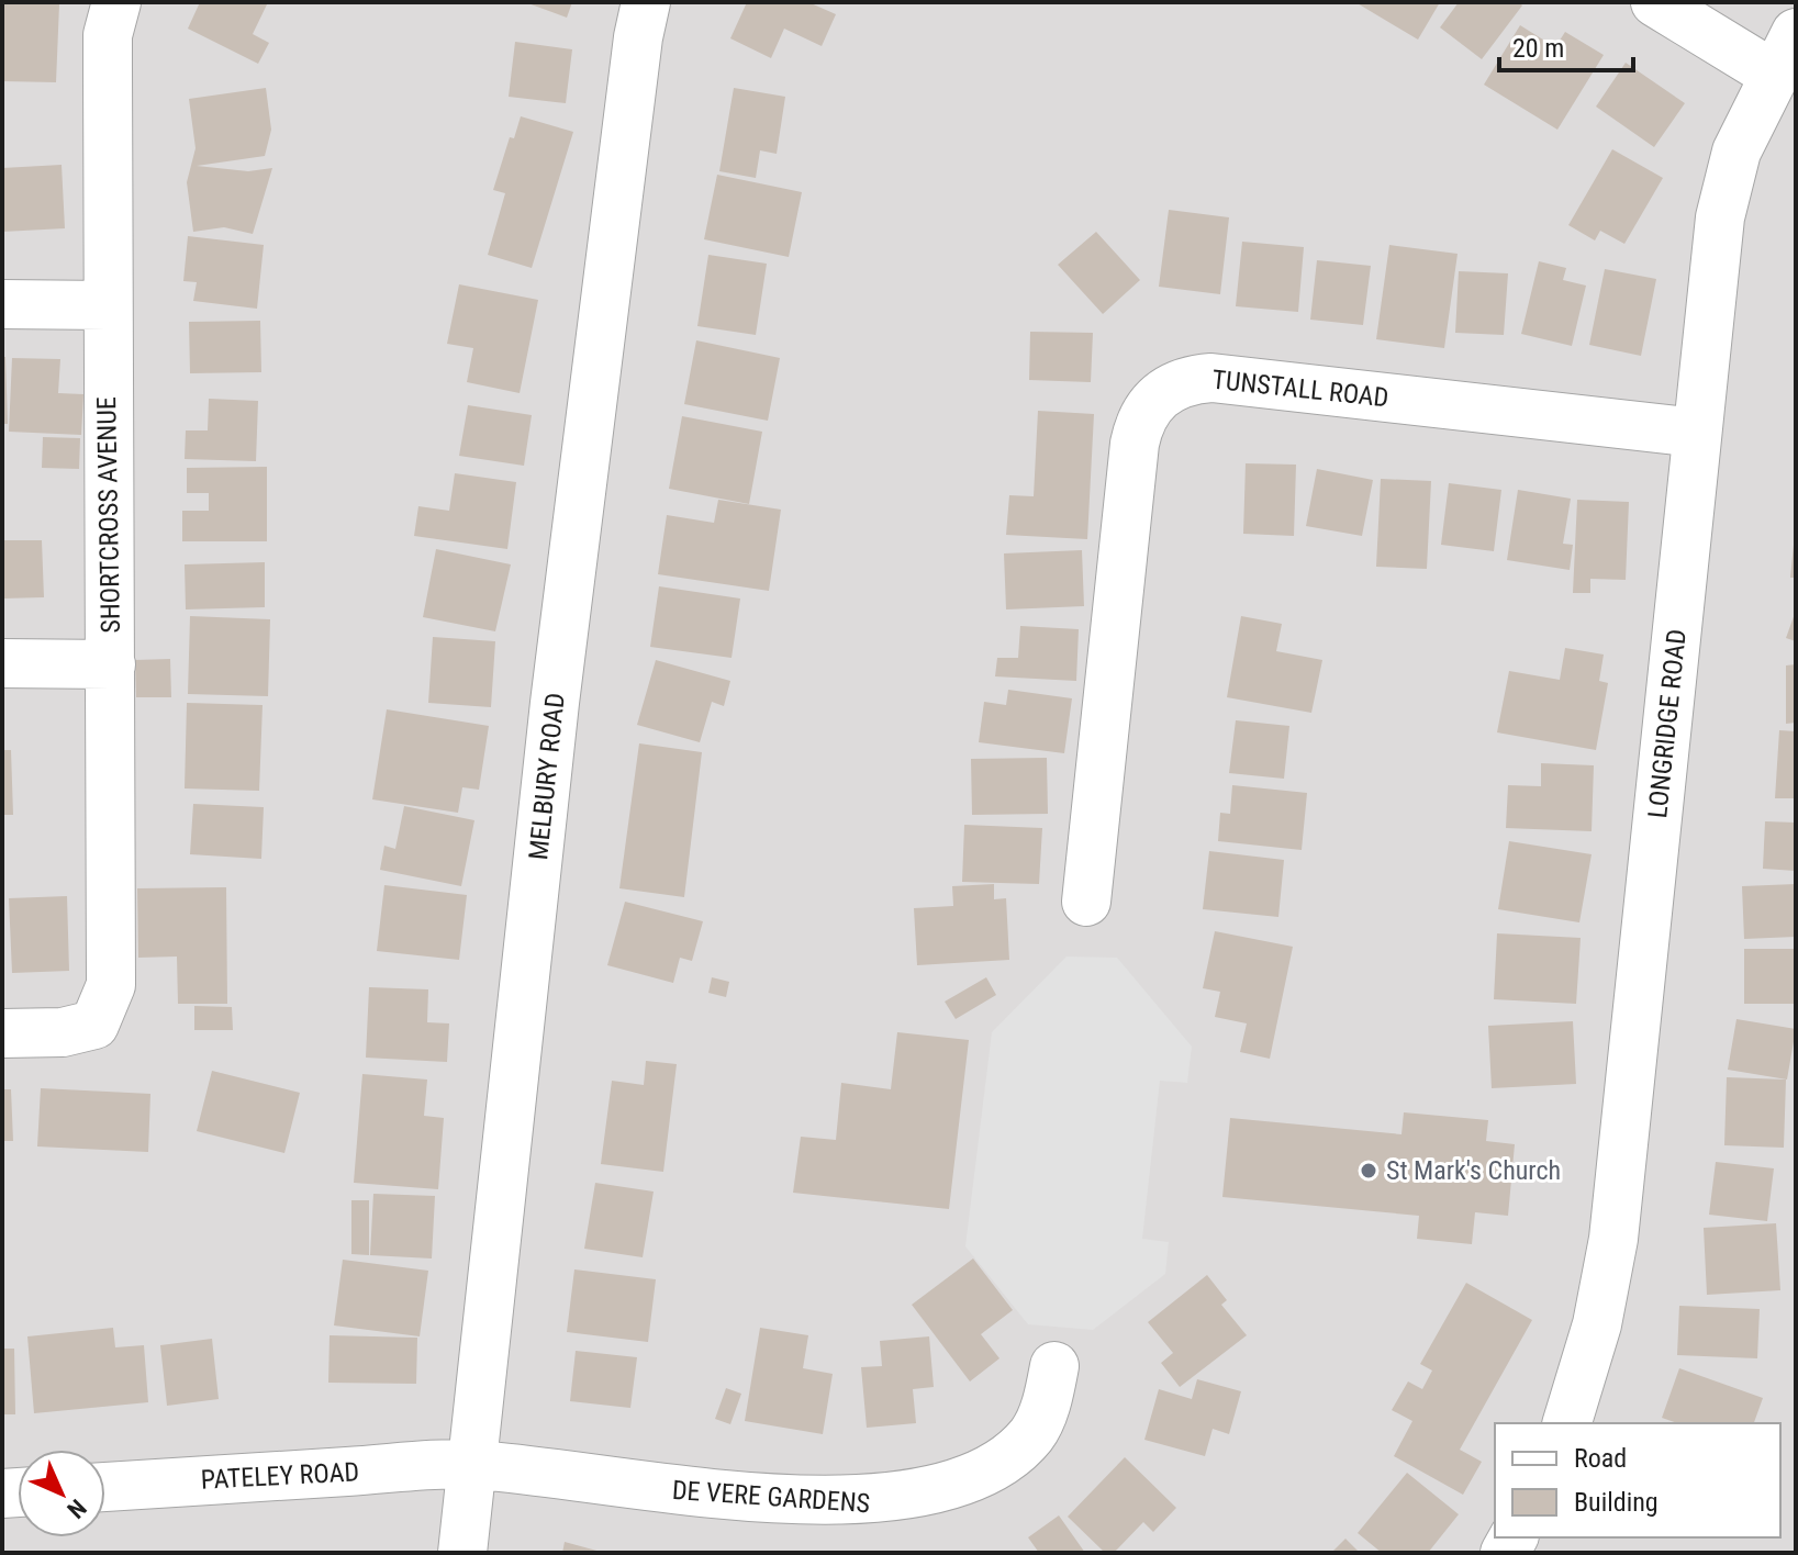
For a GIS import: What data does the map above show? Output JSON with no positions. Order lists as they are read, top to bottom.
{
  "streets": {
    "street": [
      "TUNSTALL ROAD",
      "SHORTCROSS AVENUE",
      "LONGRIDGE ROAD",
      "MELBURY ROAD",
      "PATELEY ROAD",
      "DE VERE GARDENS"
    ]
  },
  "crossings": [
    ["TUNSTALL ROAD", "LONGRIDGE ROAD"],
    ["MELBURY ROAD", "PATELEY ROAD"],
    ["MELBURY ROAD", "DE VERE GARDENS"],
    ["PATELEY ROAD", "DE VERE GARDENS"]
  ],
  "places": ["St Mark's Church"],
  "legend": ["Road", "Building"],
  "scale_bar": "20 m",
  "north": "bottom right"
}
